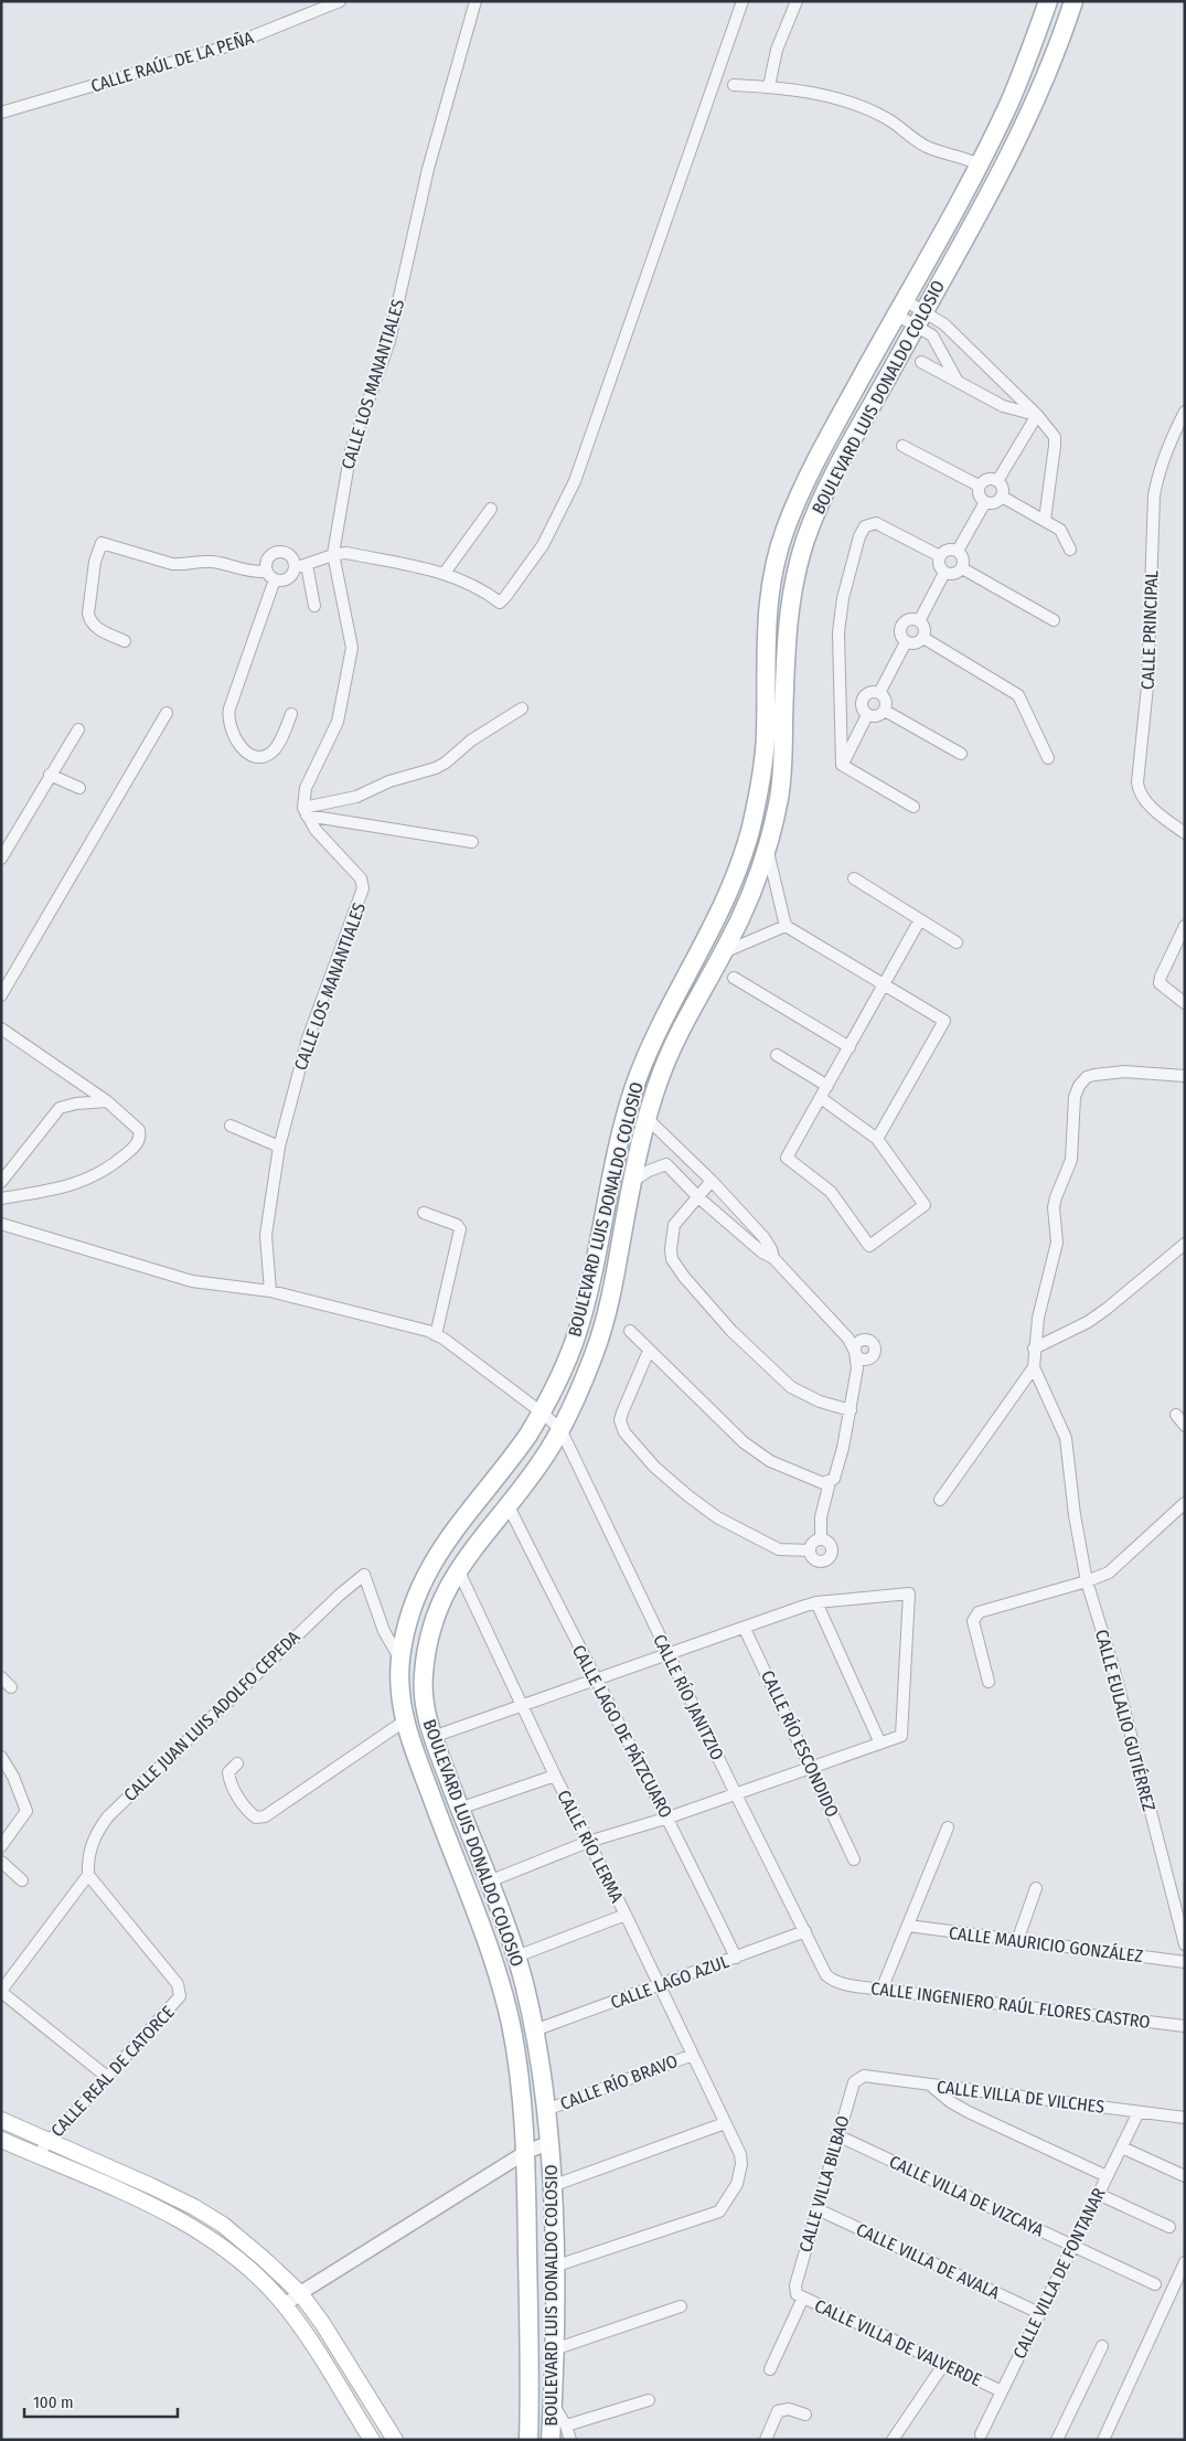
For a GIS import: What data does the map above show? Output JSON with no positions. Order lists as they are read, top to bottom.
{
  "streets": {
    "main road": ["BOULEVARD LUIS DONALDO COLOSIO"],
    "street": [
      "CALLE RAÚL DE LA PEÑA",
      "CALLE LOS MANANTIALES",
      "CALLE PRINCIPAL",
      "CALLE RÍO JANITZIO",
      "CALLE JUAN LUIS ADOLFO CEPEDA",
      "CALLE EULALIO GUTIÉRREZ",
      "CALLE LAGO DE PÁTZCUARO",
      "CALLE RÍO ESCONDIDO",
      "CALLE RÍO LERMA",
      "CALLE MAURICIO GONZÁLEZ",
      "CALLE LAGO AZUL",
      "CALLE INGENIERO RAÚL FLORES CASTRO",
      "CALLE REAL DE CATORCE",
      "CALLE RÍO BRAVO",
      "CALLE VILLA DE VILCHES",
      "CALLE VILLA BILBAO",
      "CALLE VILLA DE VIZCAYA",
      "CALLE VILLA DE AVALA",
      "CALLE VILLA DE FONTANAR",
      "CALLE VILLA DE VALVERDE"
    ]
  },
  "crossings": [
    ["CALLE LOS MANANTIALES", "CALLE RÍO JANITZIO"],
    ["BOULEVARD LUIS DONALDO COLOSIO", "CALLE RÍO JANITZIO"],
    ["BOULEVARD LUIS DONALDO COLOSIO", "CALLE JUAN LUIS ADOLFO CEPEDA"],
    ["BOULEVARD LUIS DONALDO COLOSIO", "CALLE LAGO DE PÁTZCUARO"],
    ["BOULEVARD LUIS DONALDO COLOSIO", "CALLE RÍO LERMA"],
    ["BOULEVARD LUIS DONALDO COLOSIO", "CALLE LAGO AZUL"],
    ["BOULEVARD LUIS DONALDO COLOSIO", "CALLE RÍO BRAVO"],
    ["CALLE RÍO JANITZIO", "CALLE LAGO AZUL"],
    ["CALLE RÍO JANITZIO", "CALLE INGENIERO RAÚL FLORES CASTRO"],
    ["CALLE JUAN LUIS ADOLFO CEPEDA", "CALLE REAL DE CATORCE"],
    ["CALLE LAGO DE PÁTZCUARO", "CALLE LAGO AZUL"],
    ["CALLE RÍO LERMA", "CALLE LAGO AZUL"],
    ["CALLE RÍO LERMA", "CALLE RÍO BRAVO"],
    ["CALLE VILLA DE VILCHES", "CALLE VILLA BILBAO"],
    ["CALLE VILLA DE VILCHES", "CALLE VILLA DE FONTANAR"],
    ["CALLE VILLA BILBAO", "CALLE VILLA DE VIZCAYA"],
    ["CALLE VILLA BILBAO", "CALLE VILLA DE AVALA"],
    ["CALLE VILLA BILBAO", "CALLE VILLA DE VALVERDE"],
    ["CALLE VILLA DE VIZCAYA", "CALLE VILLA DE FONTANAR"],
    ["CALLE VILLA DE AVALA", "CALLE VILLA DE FONTANAR"],
    ["CALLE VILLA DE FONTANAR", "CALLE VILLA DE VALVERDE"]
  ],
  "scale_bar": "100 m"
}
